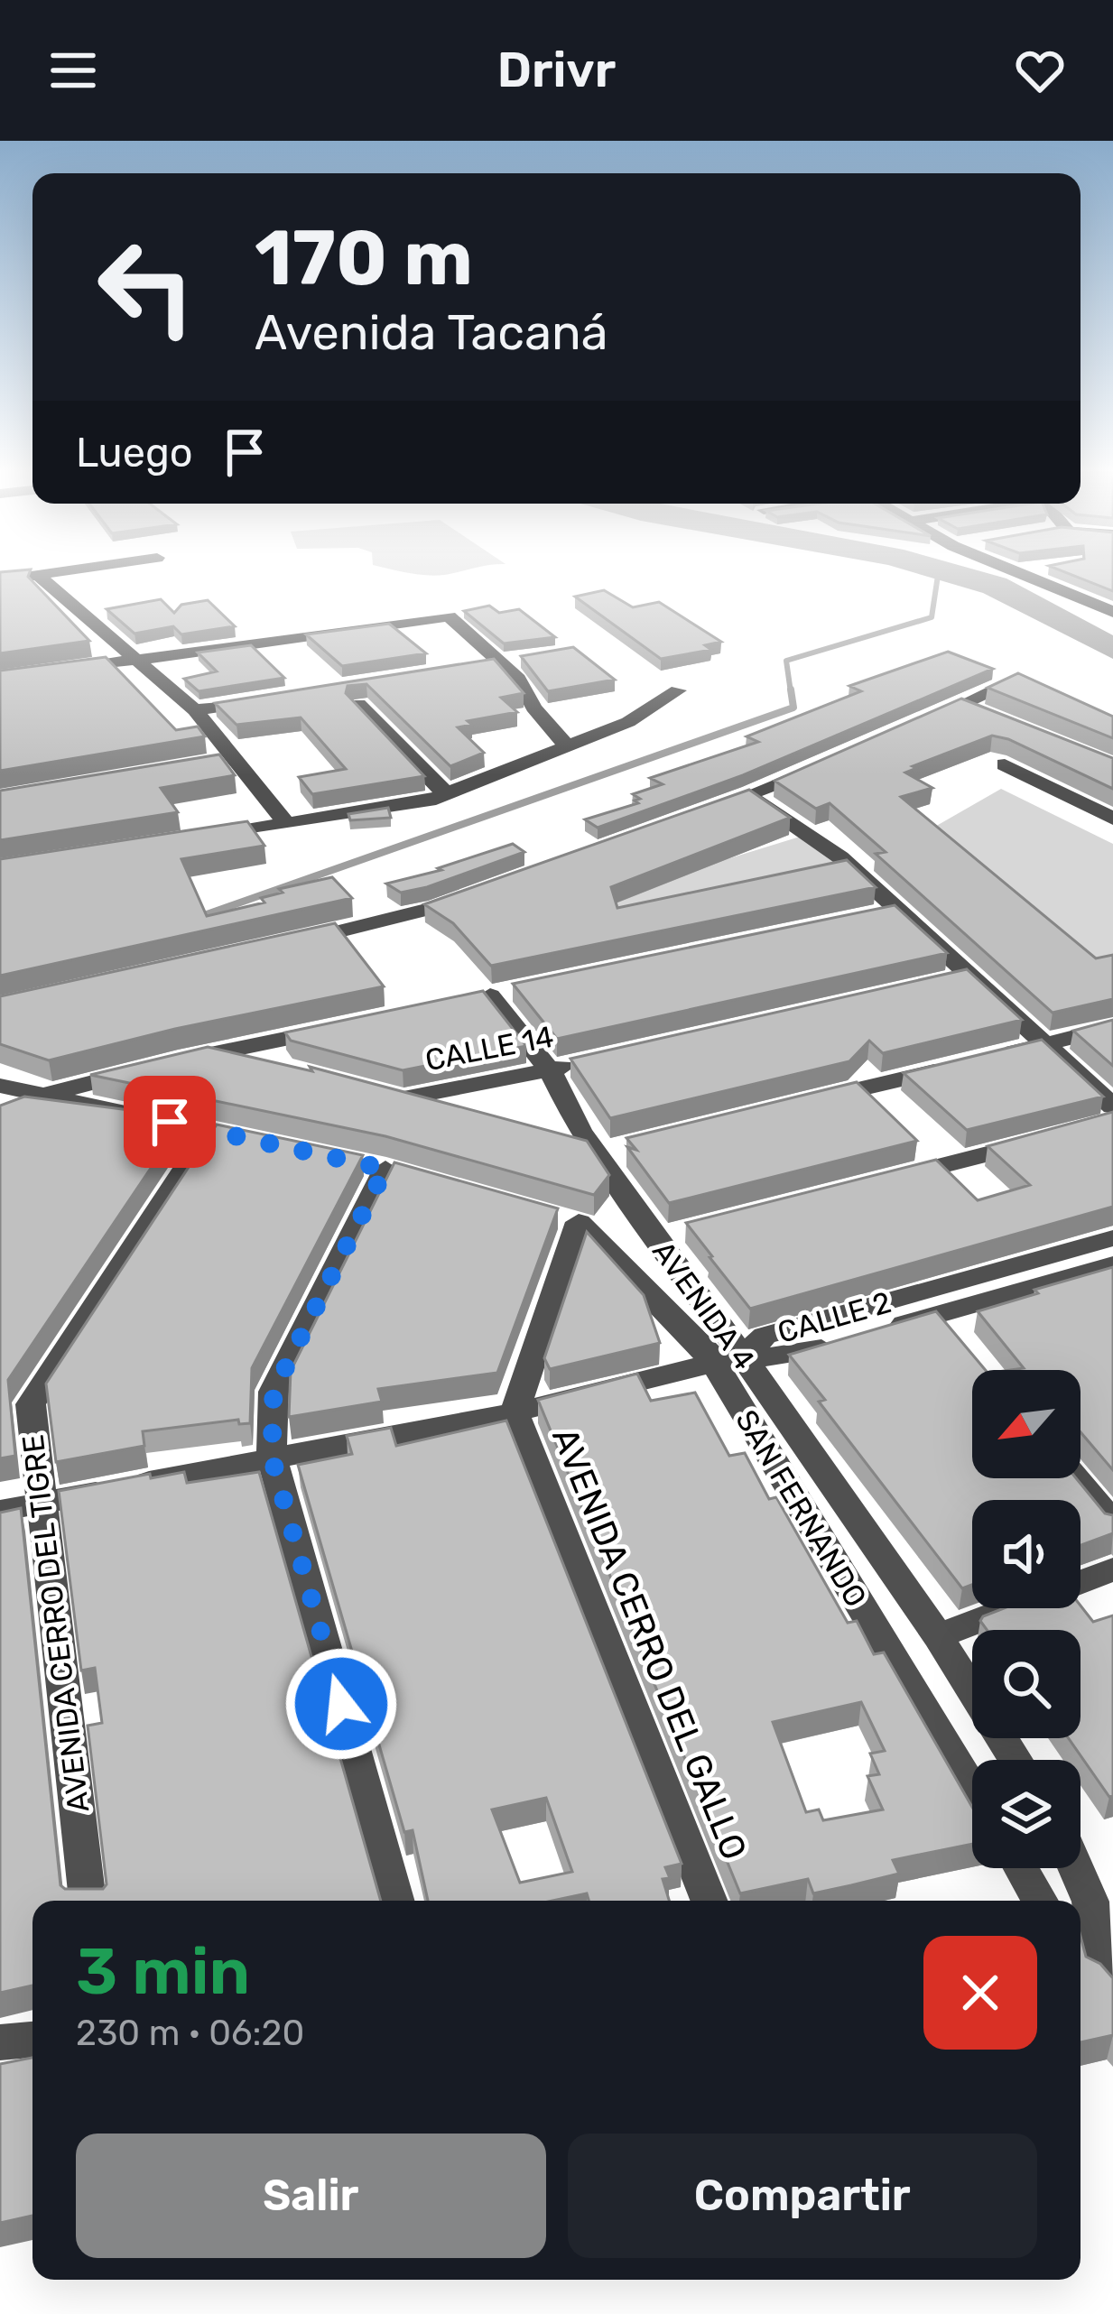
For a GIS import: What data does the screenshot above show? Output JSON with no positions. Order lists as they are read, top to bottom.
{
  "streets": {
    "street": [
      "CALLE 14",
      "AVENIDA 4",
      "CALLE 2",
      "SAN FERNANDO",
      "AVENIDA CERRO DEL TIGRE",
      "AVENIDA CERRO DEL GALLO"
    ]
  },
  "crossings": [
    ["CALLE 14", "AVENIDA 4"],
    ["AVENIDA 4", "CALLE 2"],
    ["AVENIDA 4", "SAN FERNANDO"],
    ["CALLE 2", "SAN FERNANDO"],
    ["SAN FERNANDO", "AVENIDA CERRO DEL GALLO"]
  ],
  "north": "bottom left",
  "page": {
    "header": "Drivr",
    "turn": ["170 m", "Avenida Tacaná"],
    "then": "Luego",
    "heading": ["3 min", "230 m · 06:20"],
    "buttons": ["Salir", "Compartir"]
  }
}
